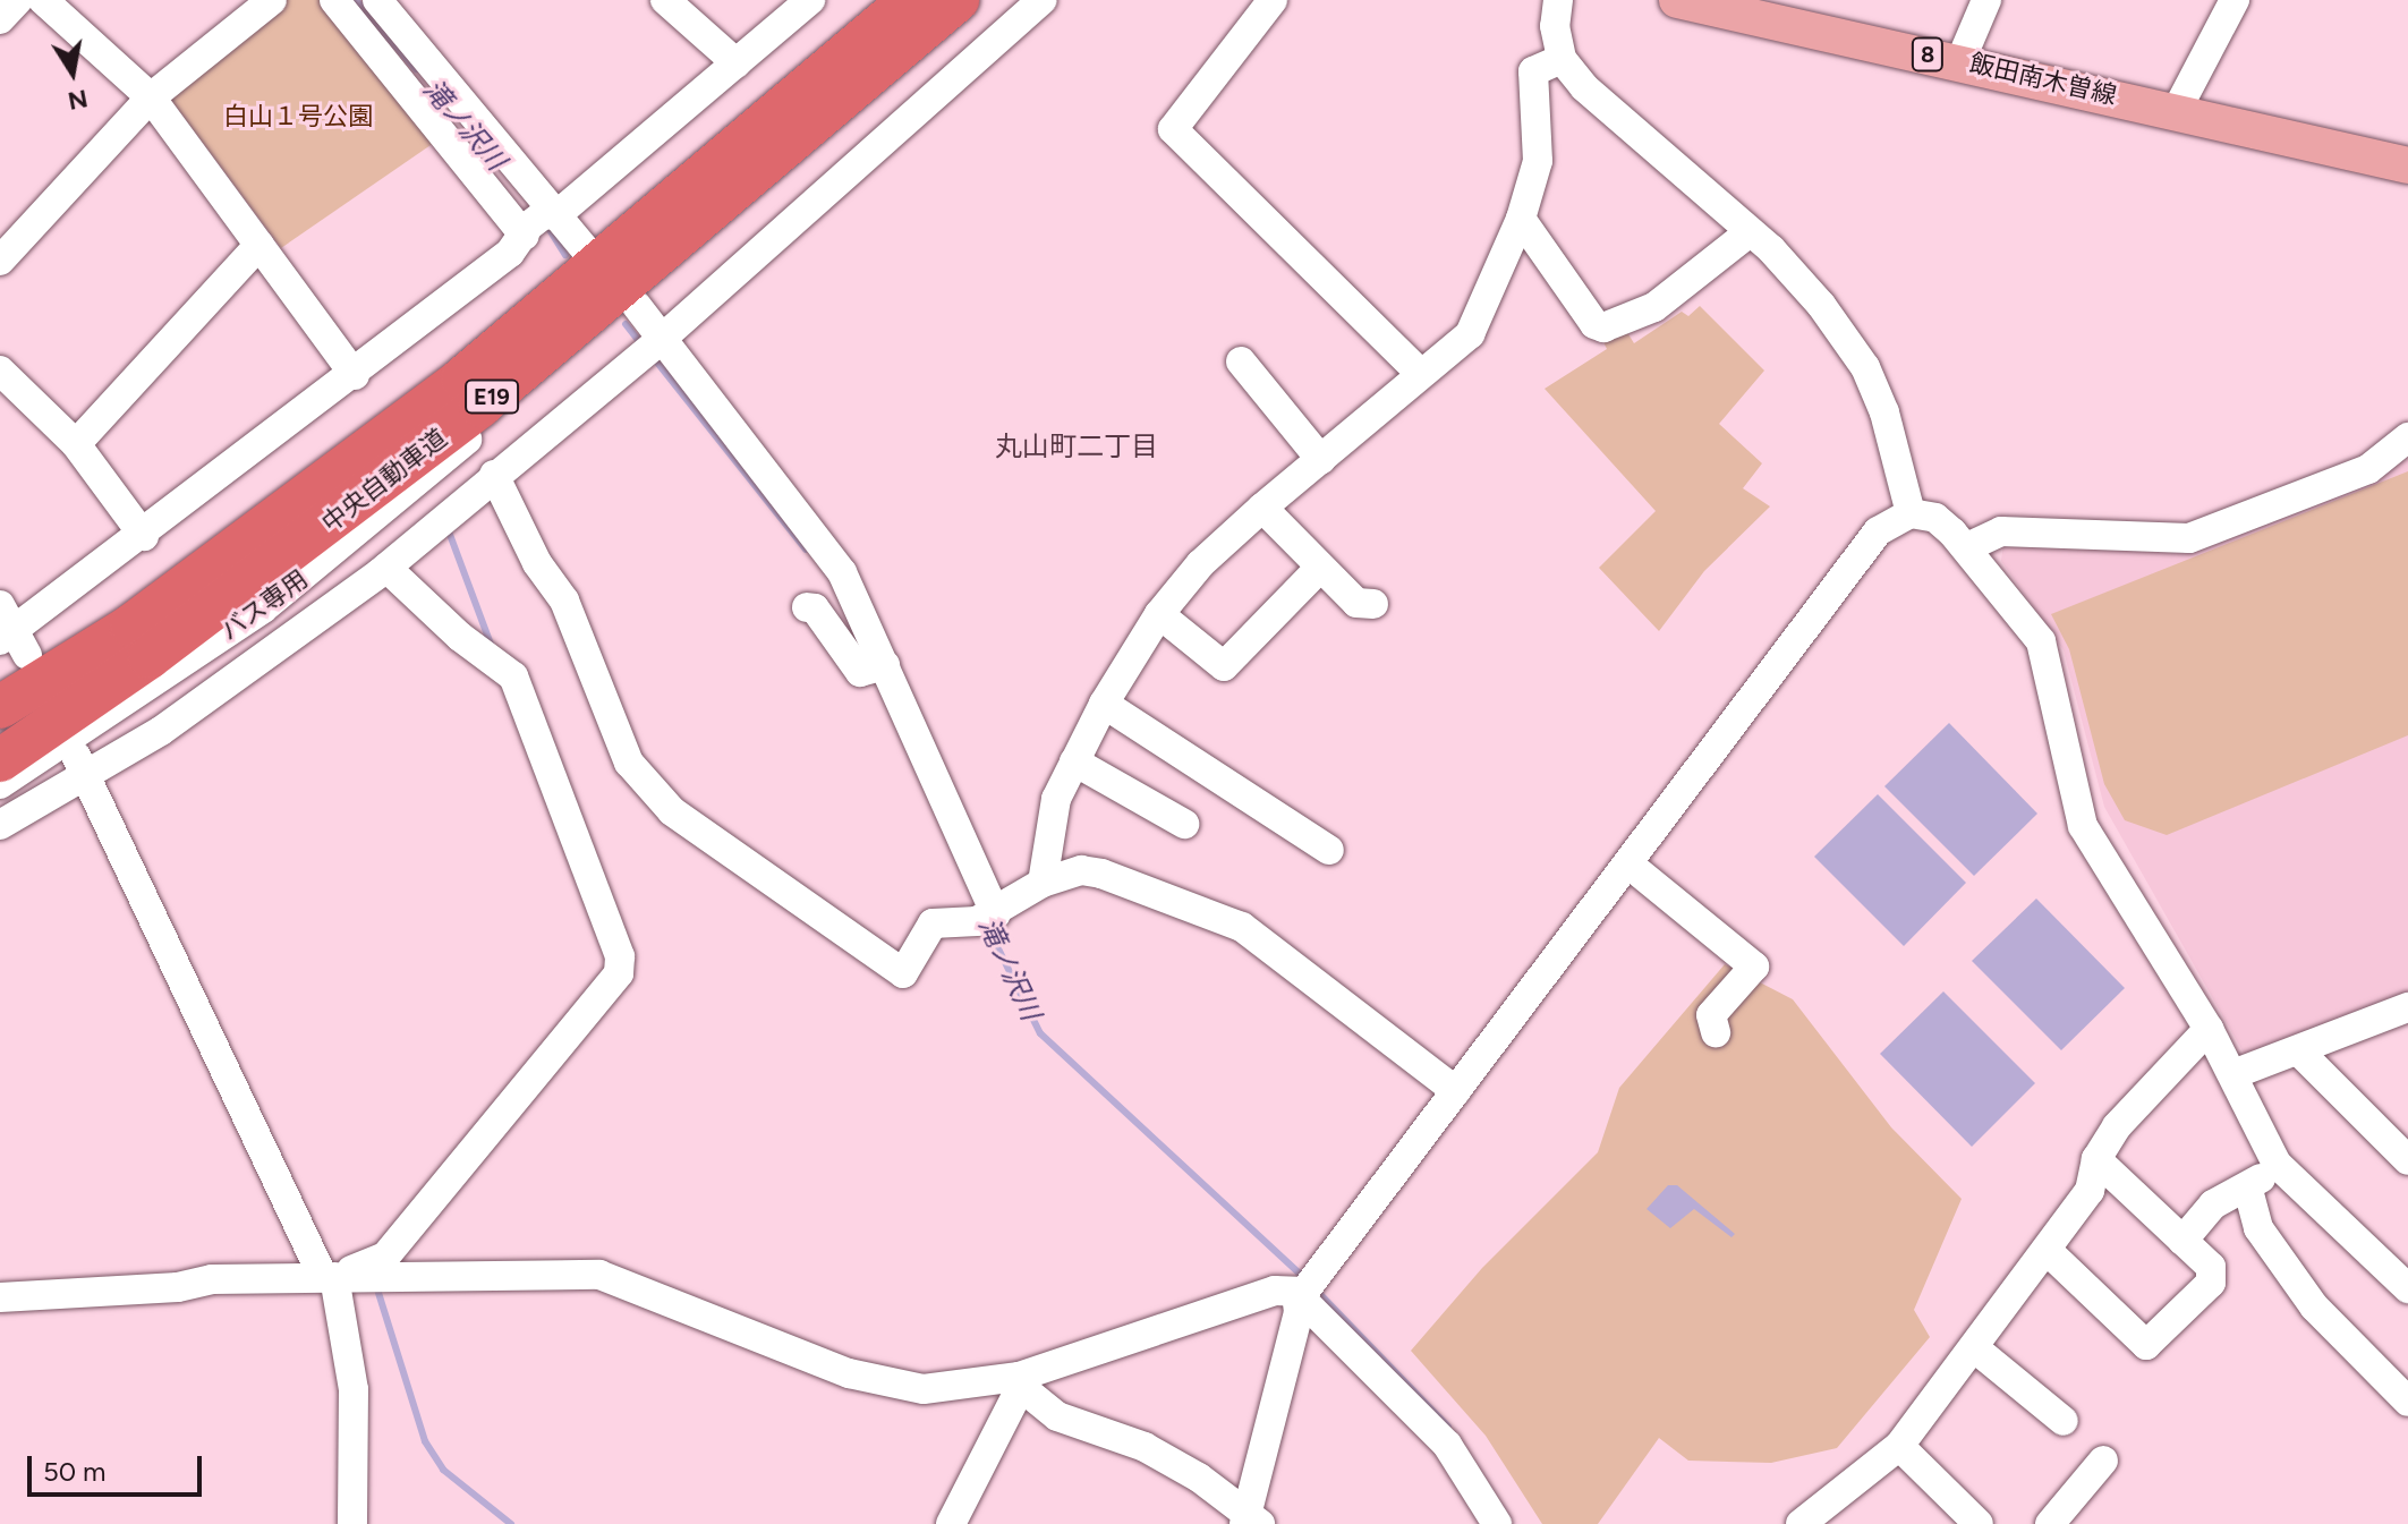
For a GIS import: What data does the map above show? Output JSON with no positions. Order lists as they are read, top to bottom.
{
  "streets": {
    "highway": ["E19", "中央自動車道"],
    "main road": ["8", "飯田南木曽線"],
    "street": ["バス専用"]
  },
  "crossings": [
    ["中央自動車道", "バス専用"]
  ],
  "districts": ["丸山町二丁目"],
  "water": ["滝ノ沢川"],
  "parks": ["白山１号公園"],
  "scale_bar": "50 m",
  "north": "bottom"
}
